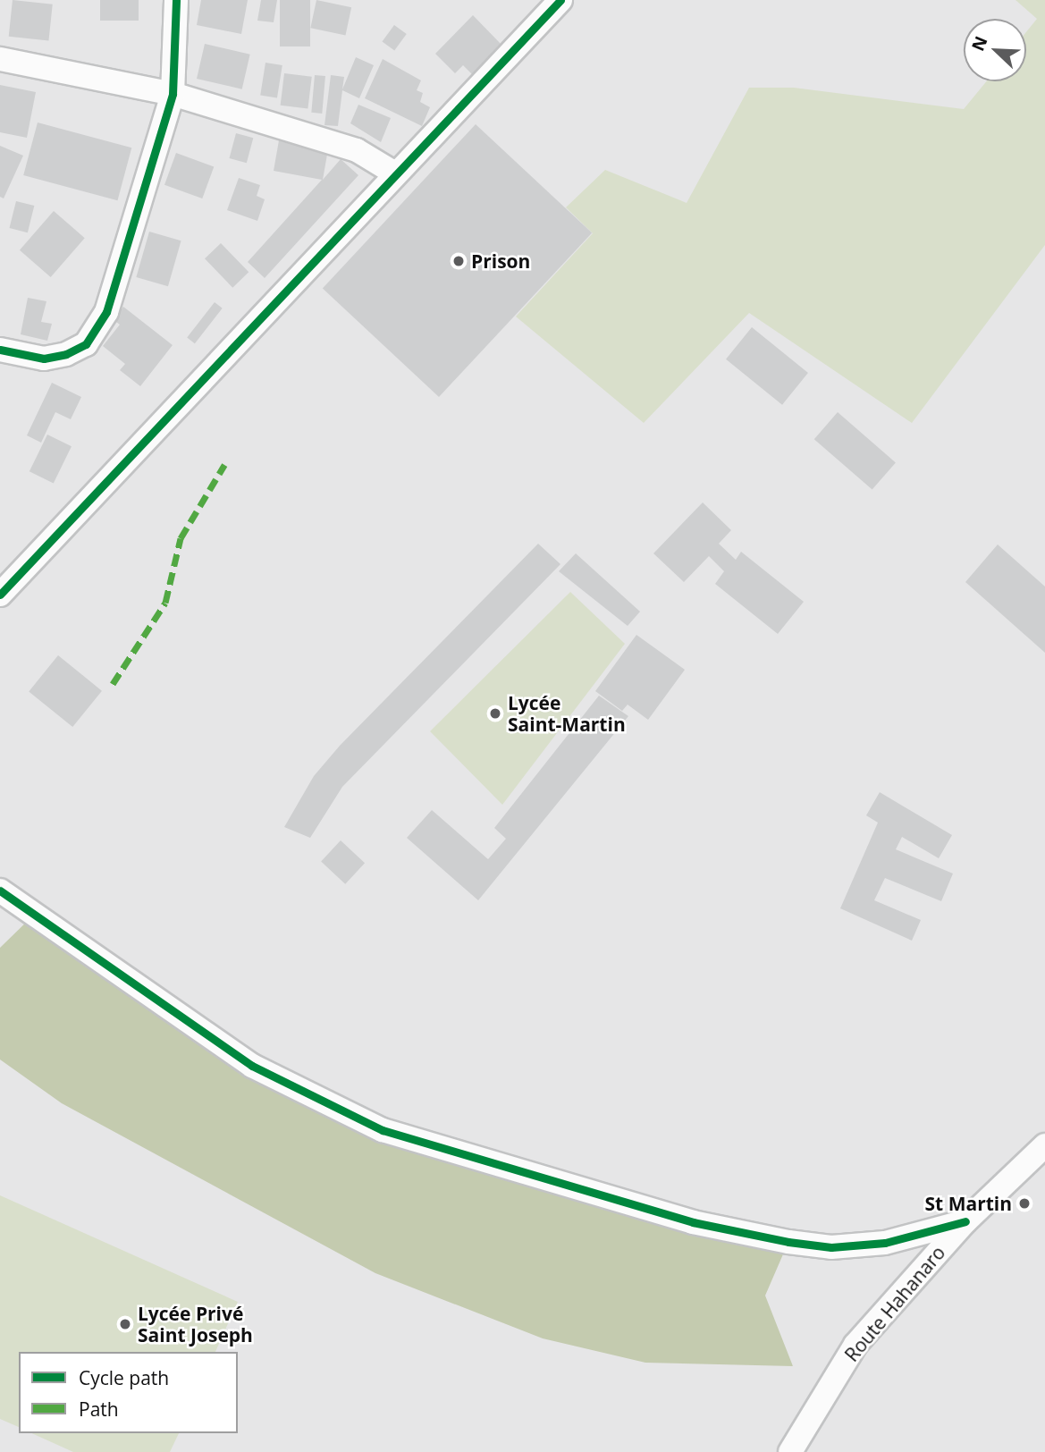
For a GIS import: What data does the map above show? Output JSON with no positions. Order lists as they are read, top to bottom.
{
  "streets": {
    "street": ["Route Hahanaro"]
  },
  "places": [
    "Prison",
    "Lycée Saint-Martin",
    "St Martin",
    "Lycée Privé Saint Joseph"
  ],
  "legend": ["Cycle path", "Path"],
  "north": "top left"
}
